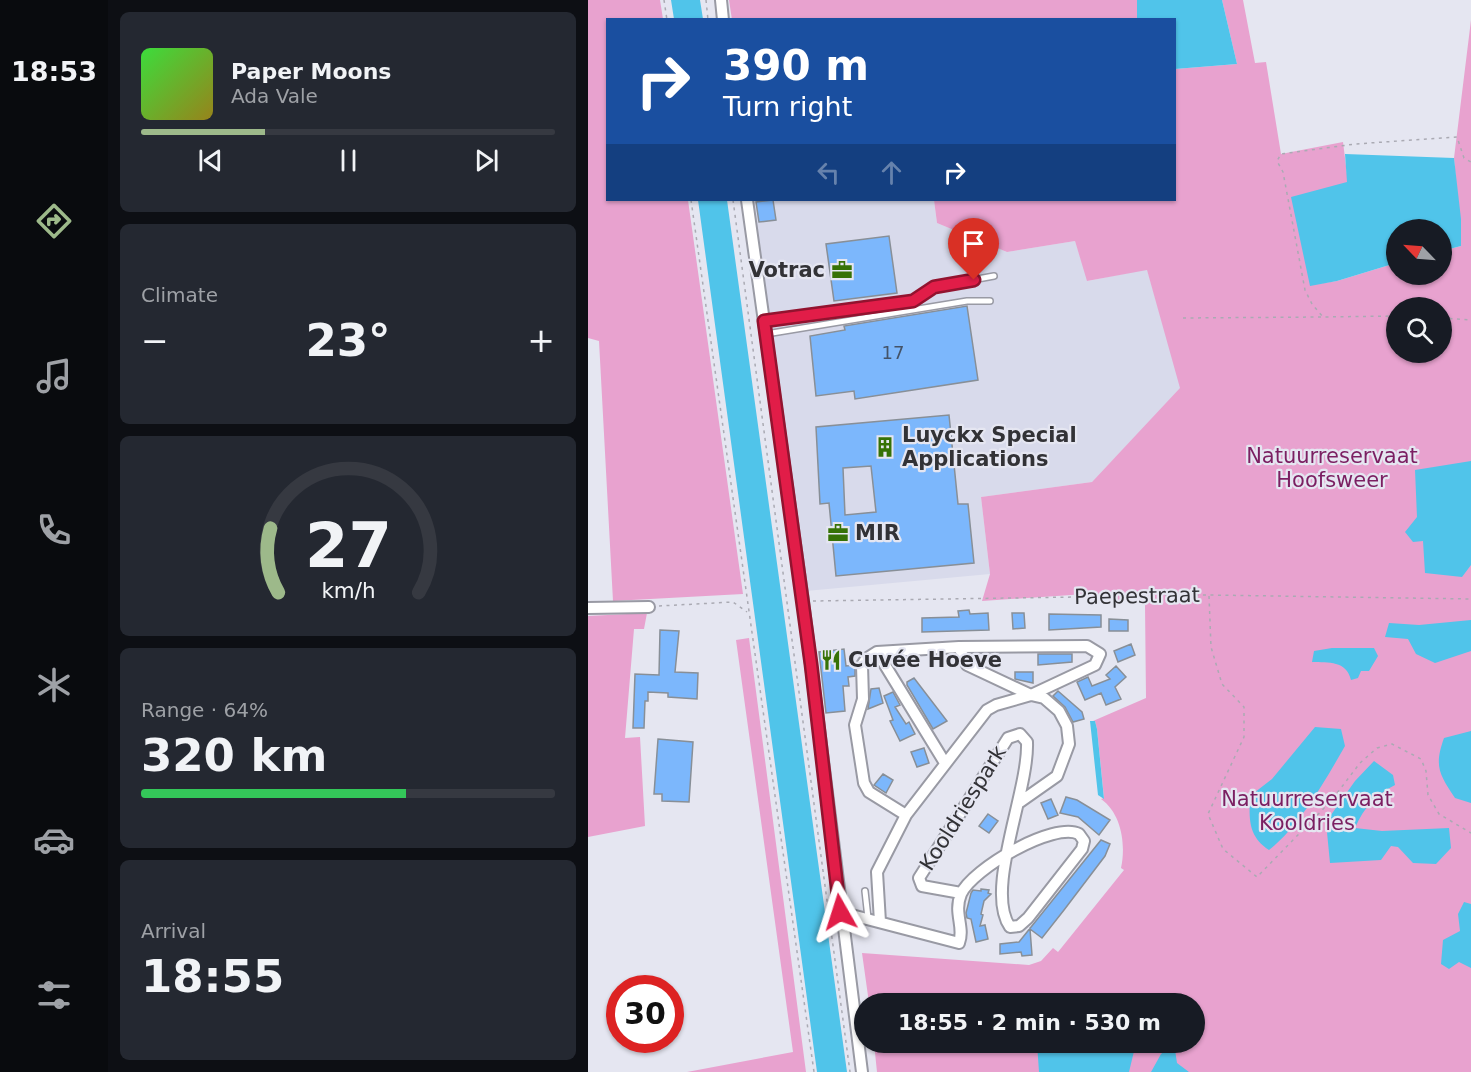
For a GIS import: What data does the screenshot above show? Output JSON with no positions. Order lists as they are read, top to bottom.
{
  "streets": {
    "street": ["Kooldriespark"],
    "path": ["Paepestraat"]
  },
  "parks": ["Natuurreservaat Hoofsweer", "Natuurreservaat Kooldries"],
  "places": {
    "office": ["Votrac", "MIR"],
    "building": ["Luyckx Special Applications"],
    "restaurant": ["Cuvée Hoeve"]
  },
  "house_numbers": ["17"],
  "north": "top left",
  "page": {
    "tabs": "18:53",
    "turn": ["390 m", "Turn right"],
    "song": ["Paper Moons", "Ada Vale"],
    "tile": [
      "Climate",
      ["Range · 64%", "320 km"],
      ["Arrival", "18:55"]
    ],
    "heat": ["−", "23°", "+"],
    "limit": "30",
    "trip": "18:55 · 2 min · 530 m",
    "gauge": ["27", "km/h"]
  }
}
